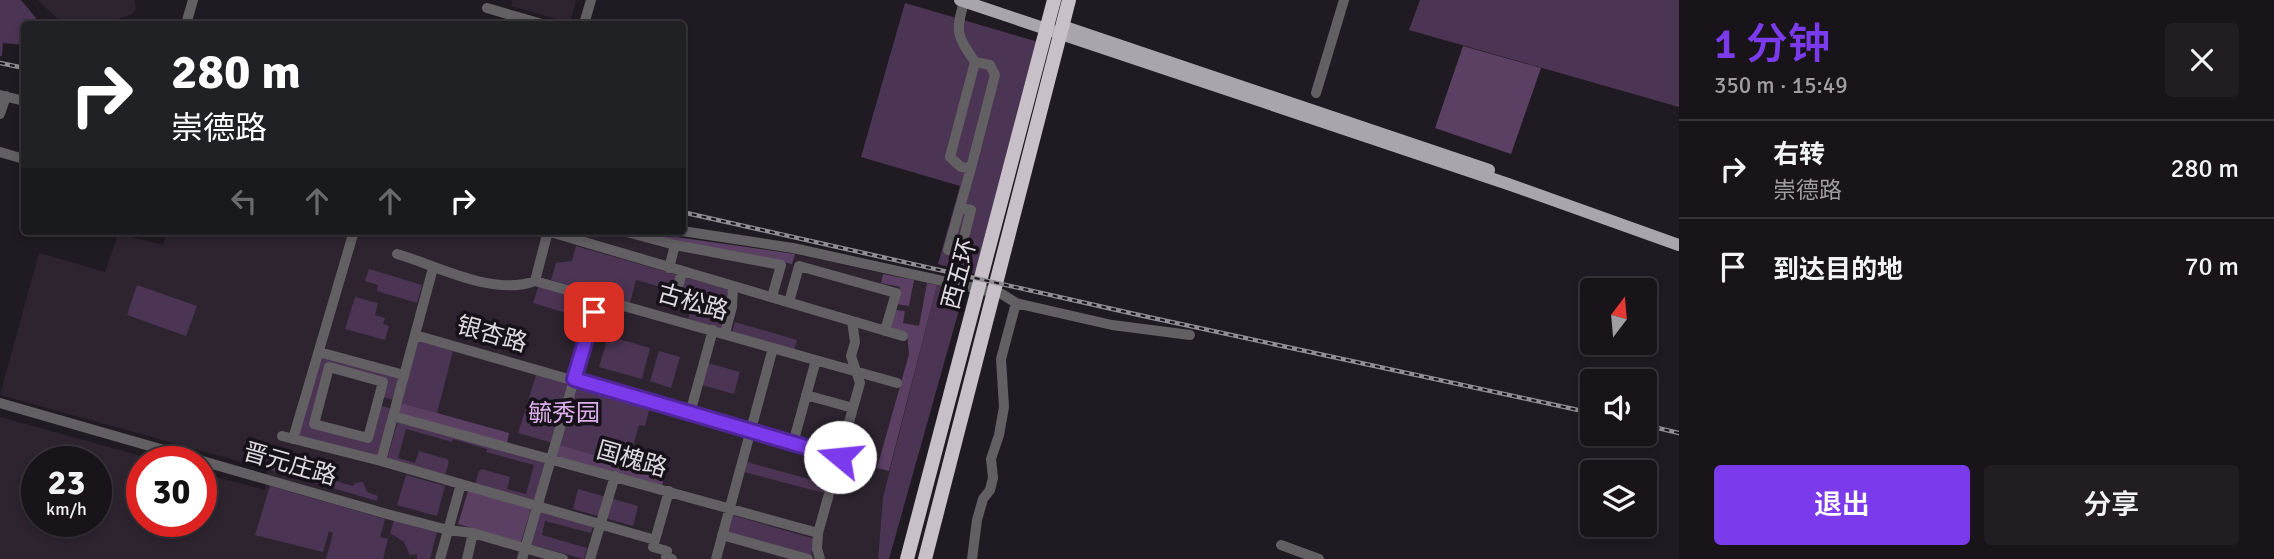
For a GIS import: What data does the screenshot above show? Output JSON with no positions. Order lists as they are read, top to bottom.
{
  "streets": {
    "highway": ["西五环"],
    "street": [
      "古松路",
      "银杏路",
      "国槐路",
      "晋元庄路"
    ]
  },
  "parks": ["毓秀园"],
  "north": "top",
  "page": {
    "heading": ["1 分钟", "350 m · 15:49"],
    "turn": ["280 m", "崇德路"],
    "list": [
      {
        "name": "右转",
        "note": "崇德路",
        "value": "280 m"
      },
      {
        "name": "到达目的地",
        "value": "70 m"
      }
    ],
    "speed": "23 km/h",
    "limit": "30",
    "buttons": ["退出", "分享"]
  }
}
